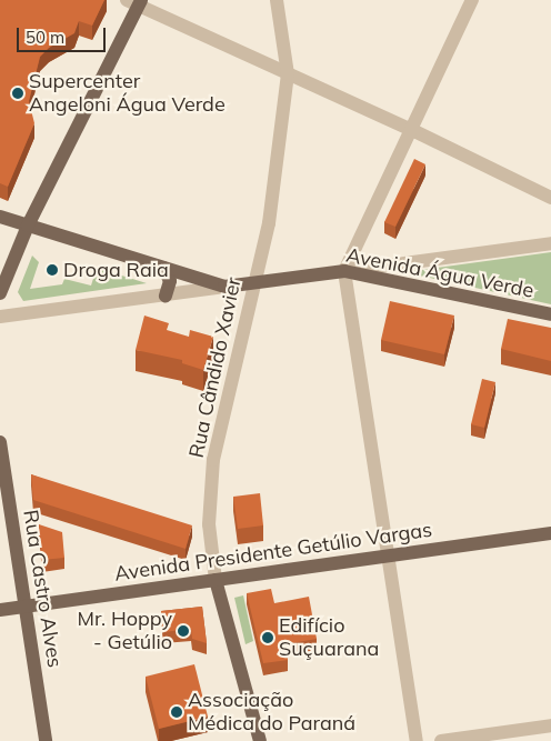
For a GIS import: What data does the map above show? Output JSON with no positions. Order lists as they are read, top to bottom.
{
  "streets": {
    "main road": [
      "Avenida Água Verde",
      "Rua Cândido Xavier",
      "Avenida Presidente Getúlio Vargas",
      "Rua Castro Alves"
    ]
  },
  "crossings": [
    ["Avenida Água Verde", "Rua Cândido Xavier"],
    ["Rua Cândido Xavier", "Avenida Presidente Getúlio Vargas"],
    ["Avenida Presidente Getúlio Vargas", "Rua Castro Alves"]
  ],
  "places": [
    "Supercenter Angeloni Água Verde",
    "Droga Raia",
    "Mr. Hoppy - Getúlio",
    "Edifício Suçuarana",
    "Associação Médica do Paraná"
  ],
  "scale_bar": "50 m"
}
